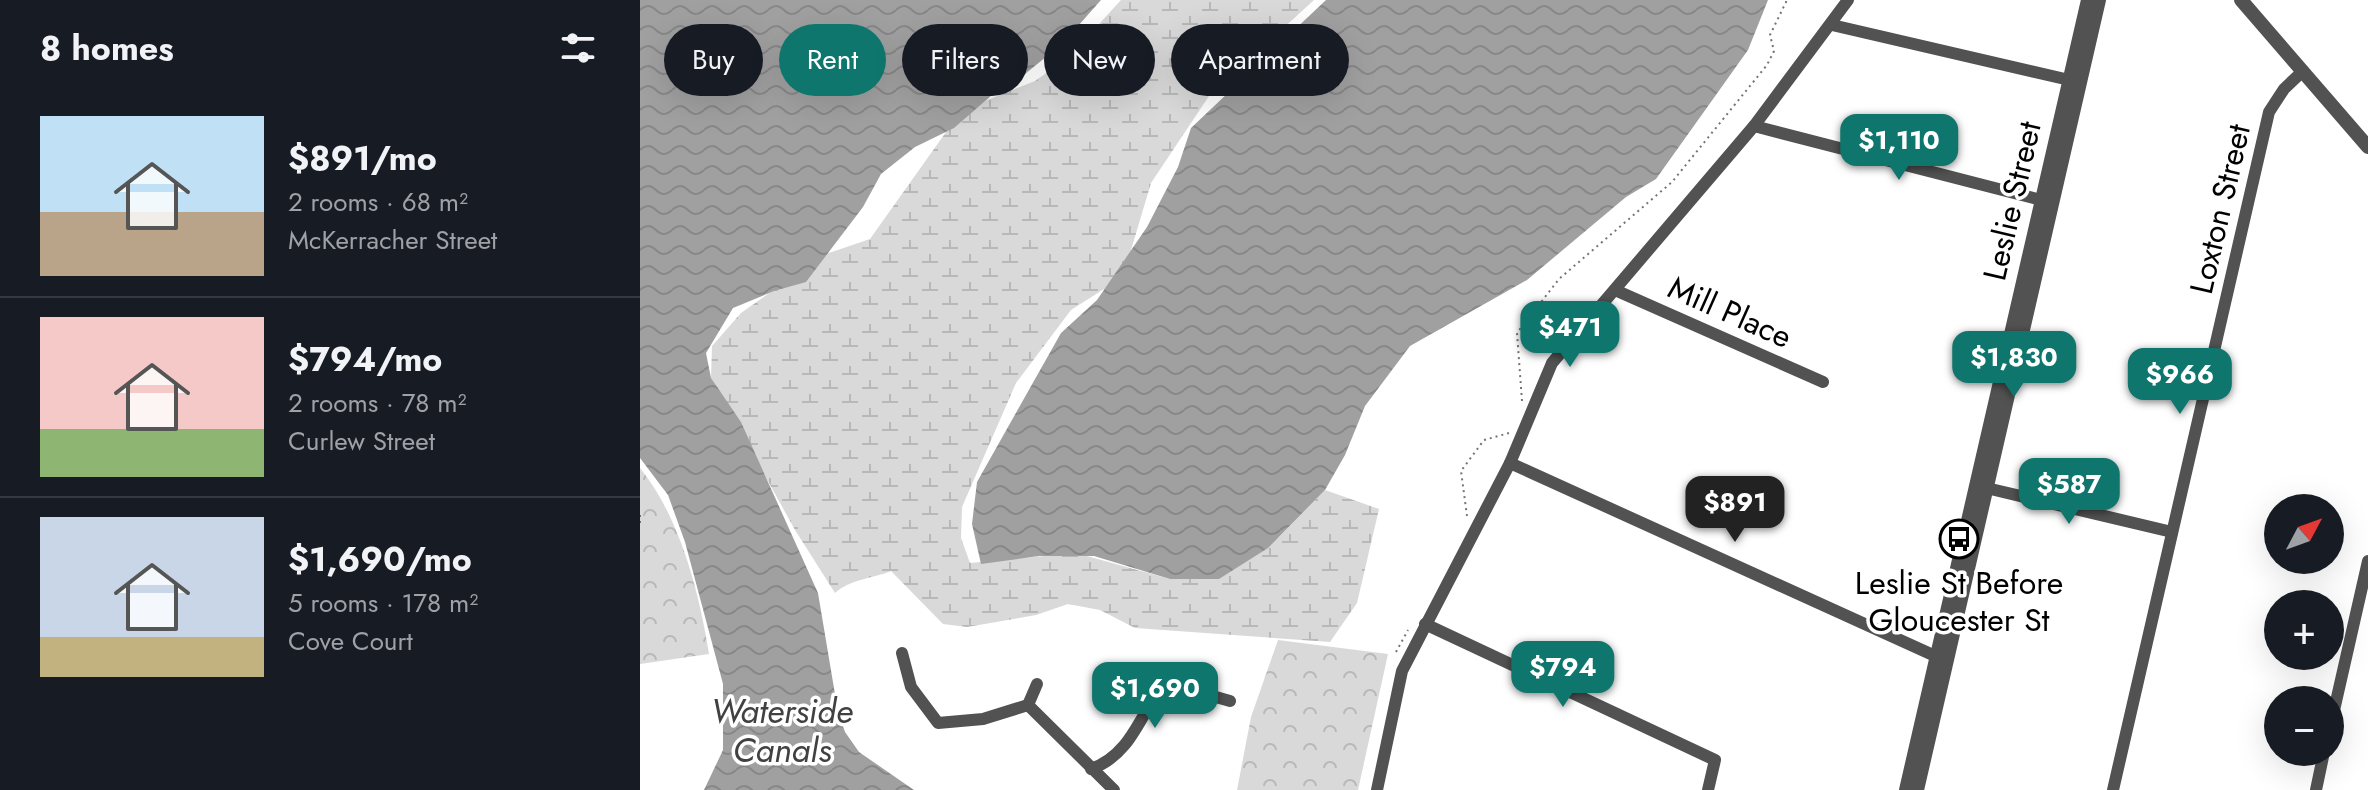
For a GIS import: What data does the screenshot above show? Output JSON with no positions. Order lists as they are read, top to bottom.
{
  "streets": {
    "street": ["Leslie Street", "Loxton Street", "Mill Place"]
  },
  "water": ["Waterside Canals"],
  "places": {
    "bus stop": ["Leslie St Before Gloucester St"]
  },
  "north": "top right",
  "page": {
    "heading": "8 homes",
    "chip": [
      "Buy",
      "Rent",
      "Filters",
      "New",
      "Apartment"
    ],
    "list": [
      {
        "name": "$891/mo",
        "note": "2 rooms · 68 m² · McKerracher Street"
      },
      {
        "name": "$794/mo",
        "note": "2 rooms · 78 m² · Curlew Street"
      },
      {
        "name": "$1,690/mo",
        "note": "5 rooms · 178 m² · Cove Court"
      }
    ],
    "price": [
      "$1,110",
      "$471",
      "$1,830",
      "$966",
      "$587",
      "$891",
      "$794",
      "$1,690"
    ],
    "map_buttons": ["+", "−"]
  }
}
